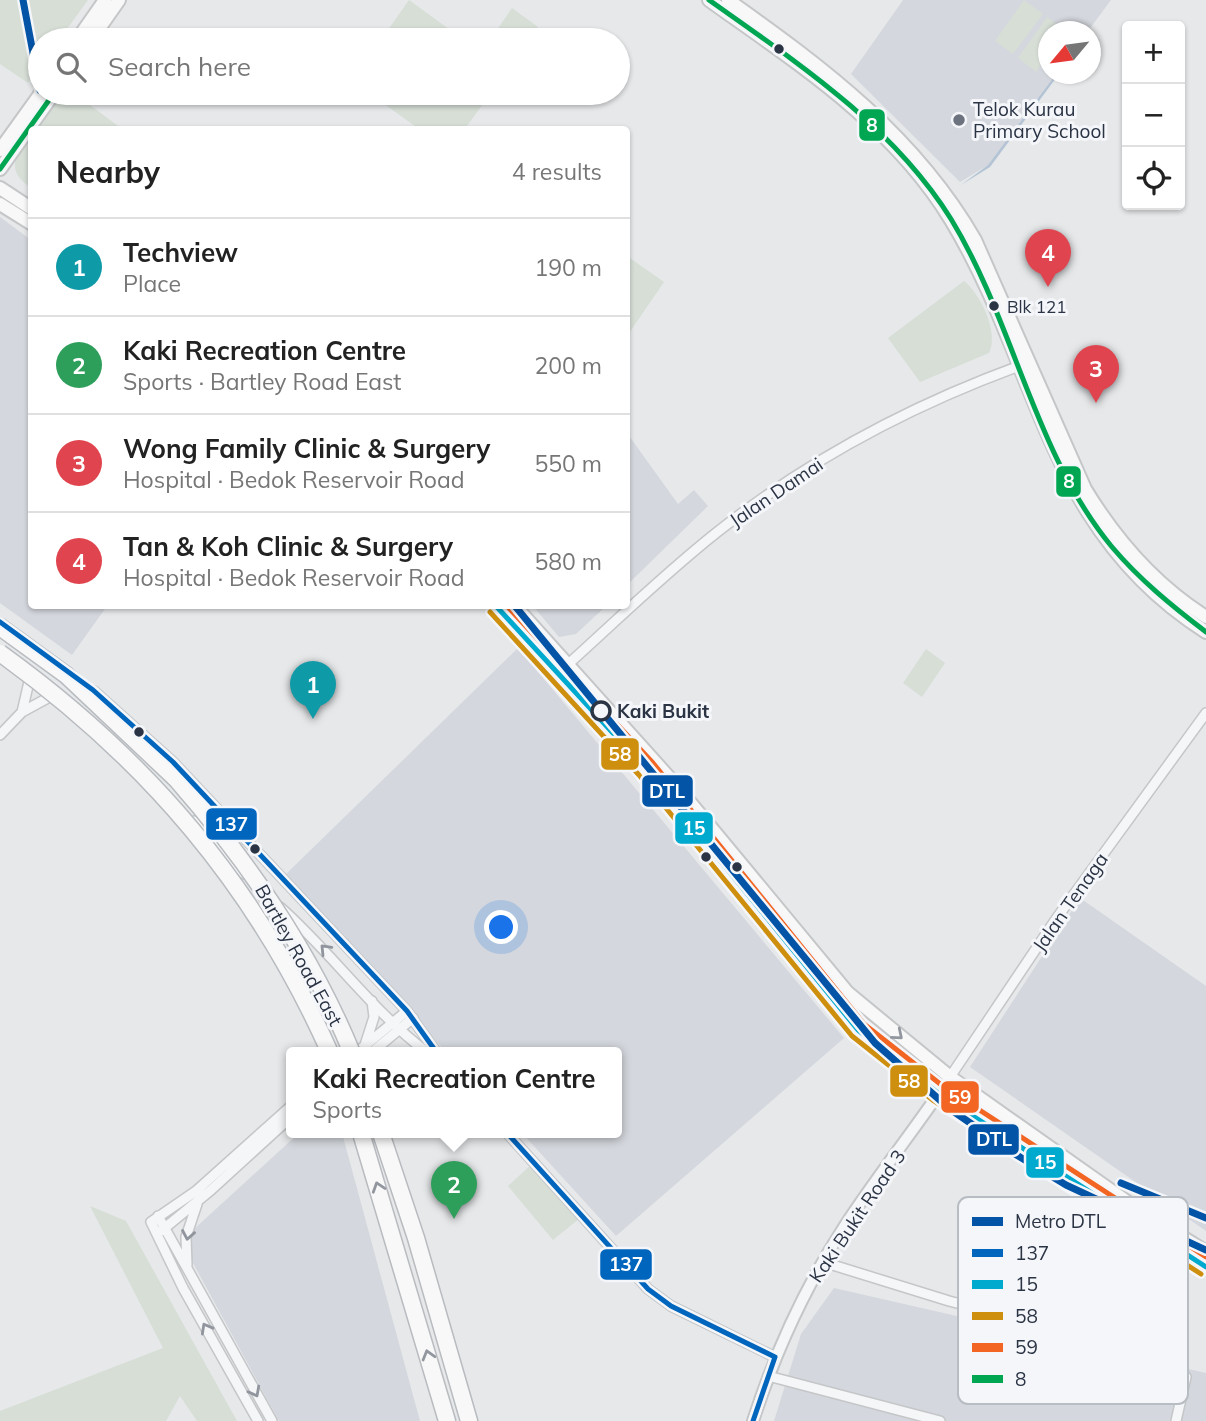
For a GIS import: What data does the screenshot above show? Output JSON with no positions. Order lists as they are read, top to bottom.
{
  "streets": {
    "highway": ["Bartley Road East"],
    "street": ["Jalan Damai", "Jalan Tenaga", "Kaki Bukit Road 3"]
  },
  "crossings": [
    ["Jalan Tenaga", "Kaki Bukit Road 3"]
  ],
  "places": ["Telok Kurau Primary School", "Blk 121", "Kaki Bukit"],
  "lines": [
    "metro line DTL",
    "transit line 8",
    "transit line 15",
    "transit line 59",
    "transit line 58",
    "transit line 137"
  ],
  "legend": [
    "Metro DTL",
    "137",
    "15",
    "58",
    "59",
    "8"
  ],
  "north": "bottom left",
  "page": {
    "map_buttons": ["+", "−"],
    "search": "Search here",
    "heading": ["Nearby", "4 results"],
    "list": [
      {
        "mark": "1",
        "name": "Techview",
        "note": "Place",
        "value": "190 m"
      },
      {
        "mark": "2",
        "name": "Kaki Recreation Centre",
        "note": "Sports · Bartley Road East",
        "value": "200 m"
      },
      {
        "mark": "3",
        "name": "Wong Family Clinic & Surgery",
        "note": "Hospital · Bedok Reservoir Road",
        "value": "550 m"
      },
      {
        "mark": "4",
        "name": "Tan & Koh Clinic & Surgery",
        "note": "Hospital · Bedok Reservoir Road",
        "value": "580 m"
      }
    ],
    "pins": [
      "4",
      "3",
      "1",
      "2"
    ],
    "popup": ["Kaki Recreation Centre", "Sports"]
  }
}
